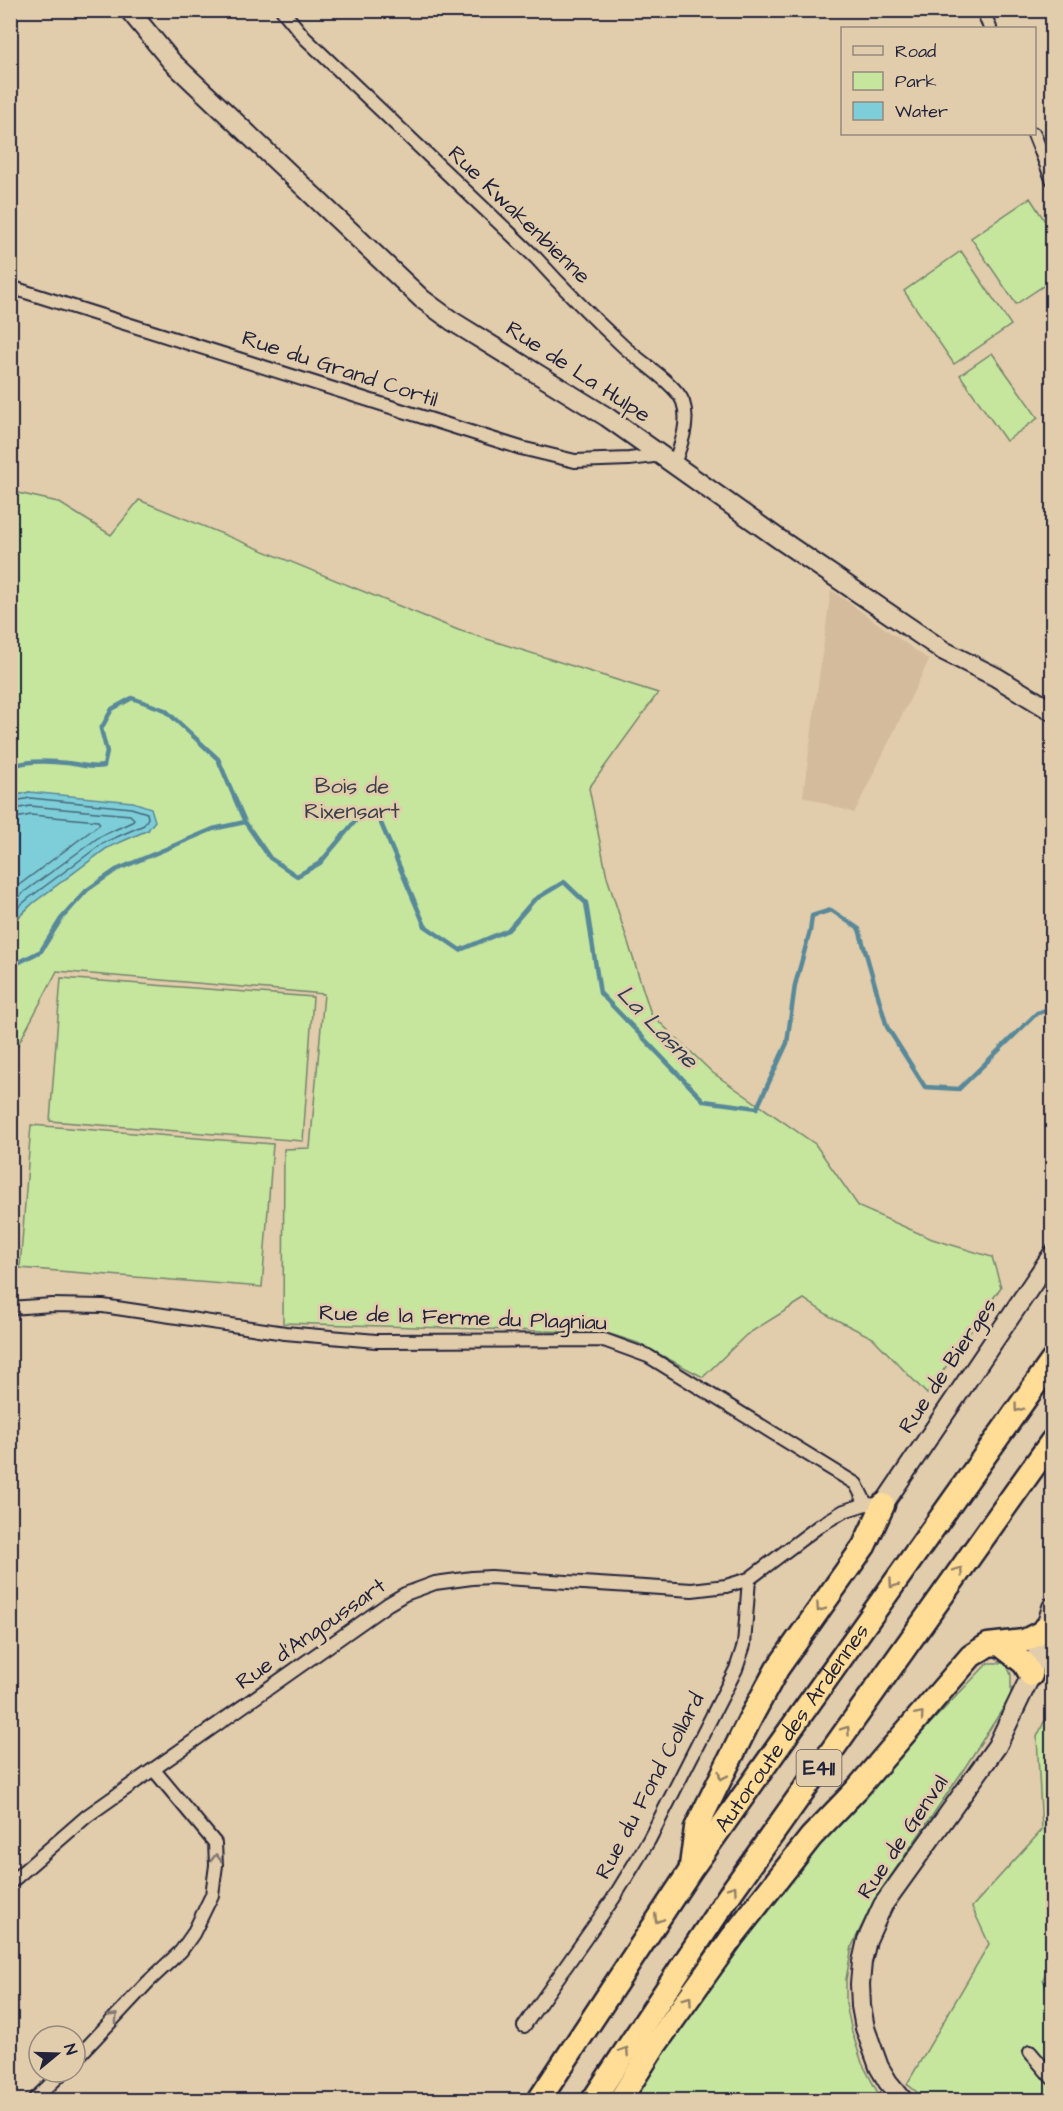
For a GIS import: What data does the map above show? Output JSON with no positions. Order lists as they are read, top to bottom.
{
  "streets": {
    "highway": ["Autoroute des Ardennes", "E411"],
    "street": [
      "Rue Kwakenbienne",
      "Rue du Grand Cortil",
      "Rue de La Hulpe",
      "Rue de la Ferme du Plagniau",
      "Rue de Bierges",
      "Rue d'Angoussart",
      "Rue du Fond Collard",
      "Rue de Genval"
    ]
  },
  "crossings": [
    ["Rue Kwakenbienne", "Rue du Grand Cortil"],
    ["Rue Kwakenbienne", "Rue de La Hulpe"],
    ["Rue du Grand Cortil", "Rue de La Hulpe"],
    ["Rue de la Ferme du Plagniau", "Rue de Bierges"],
    ["Rue de la Ferme du Plagniau", "Rue d'Angoussart"],
    ["Rue de Bierges", "Rue d'Angoussart"],
    ["Rue d'Angoussart", "Rue du Fond Collard"]
  ],
  "water": ["La Lasne"],
  "parks": ["Bois de Rixensart"],
  "legend": ["Road", "Park", "Water"],
  "north": "right"
}
